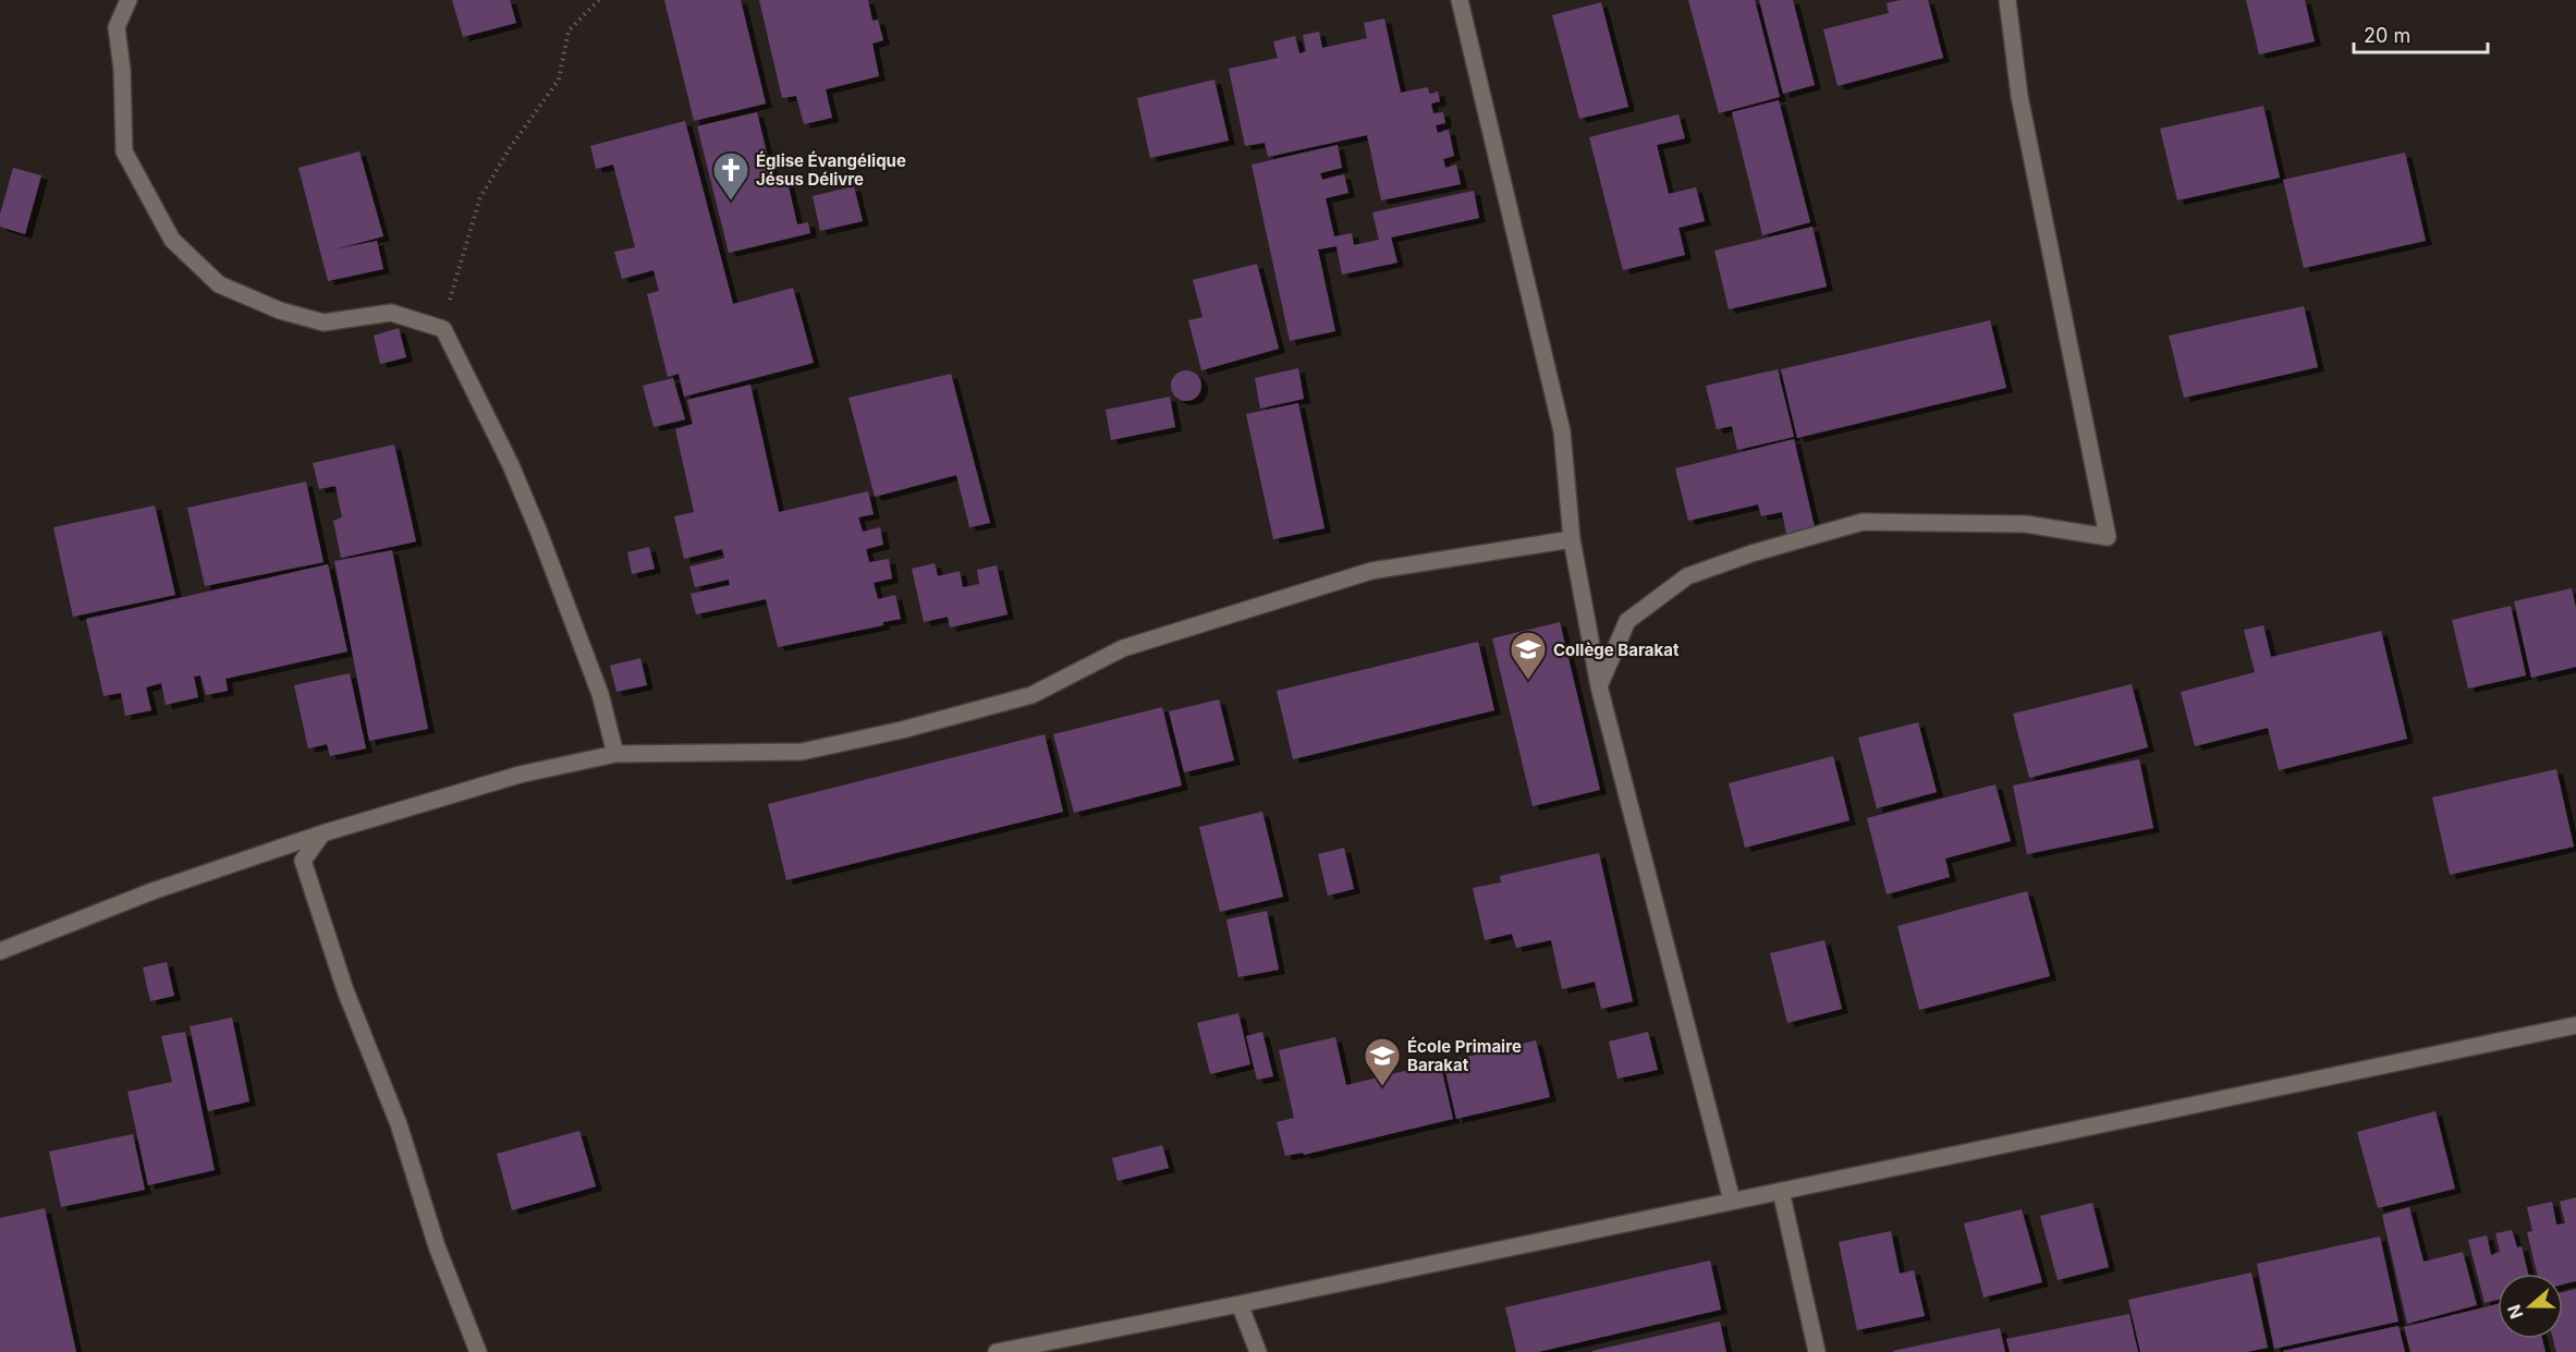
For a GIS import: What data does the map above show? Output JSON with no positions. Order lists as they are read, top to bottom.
{
  "places": {
    "church": ["Église Évangélique Jésus Délivre"],
    "school or university": ["Collège Barakat", "École Primaire Barakat"]
  },
  "scale_bar": "20 m",
  "north": "left"
}
